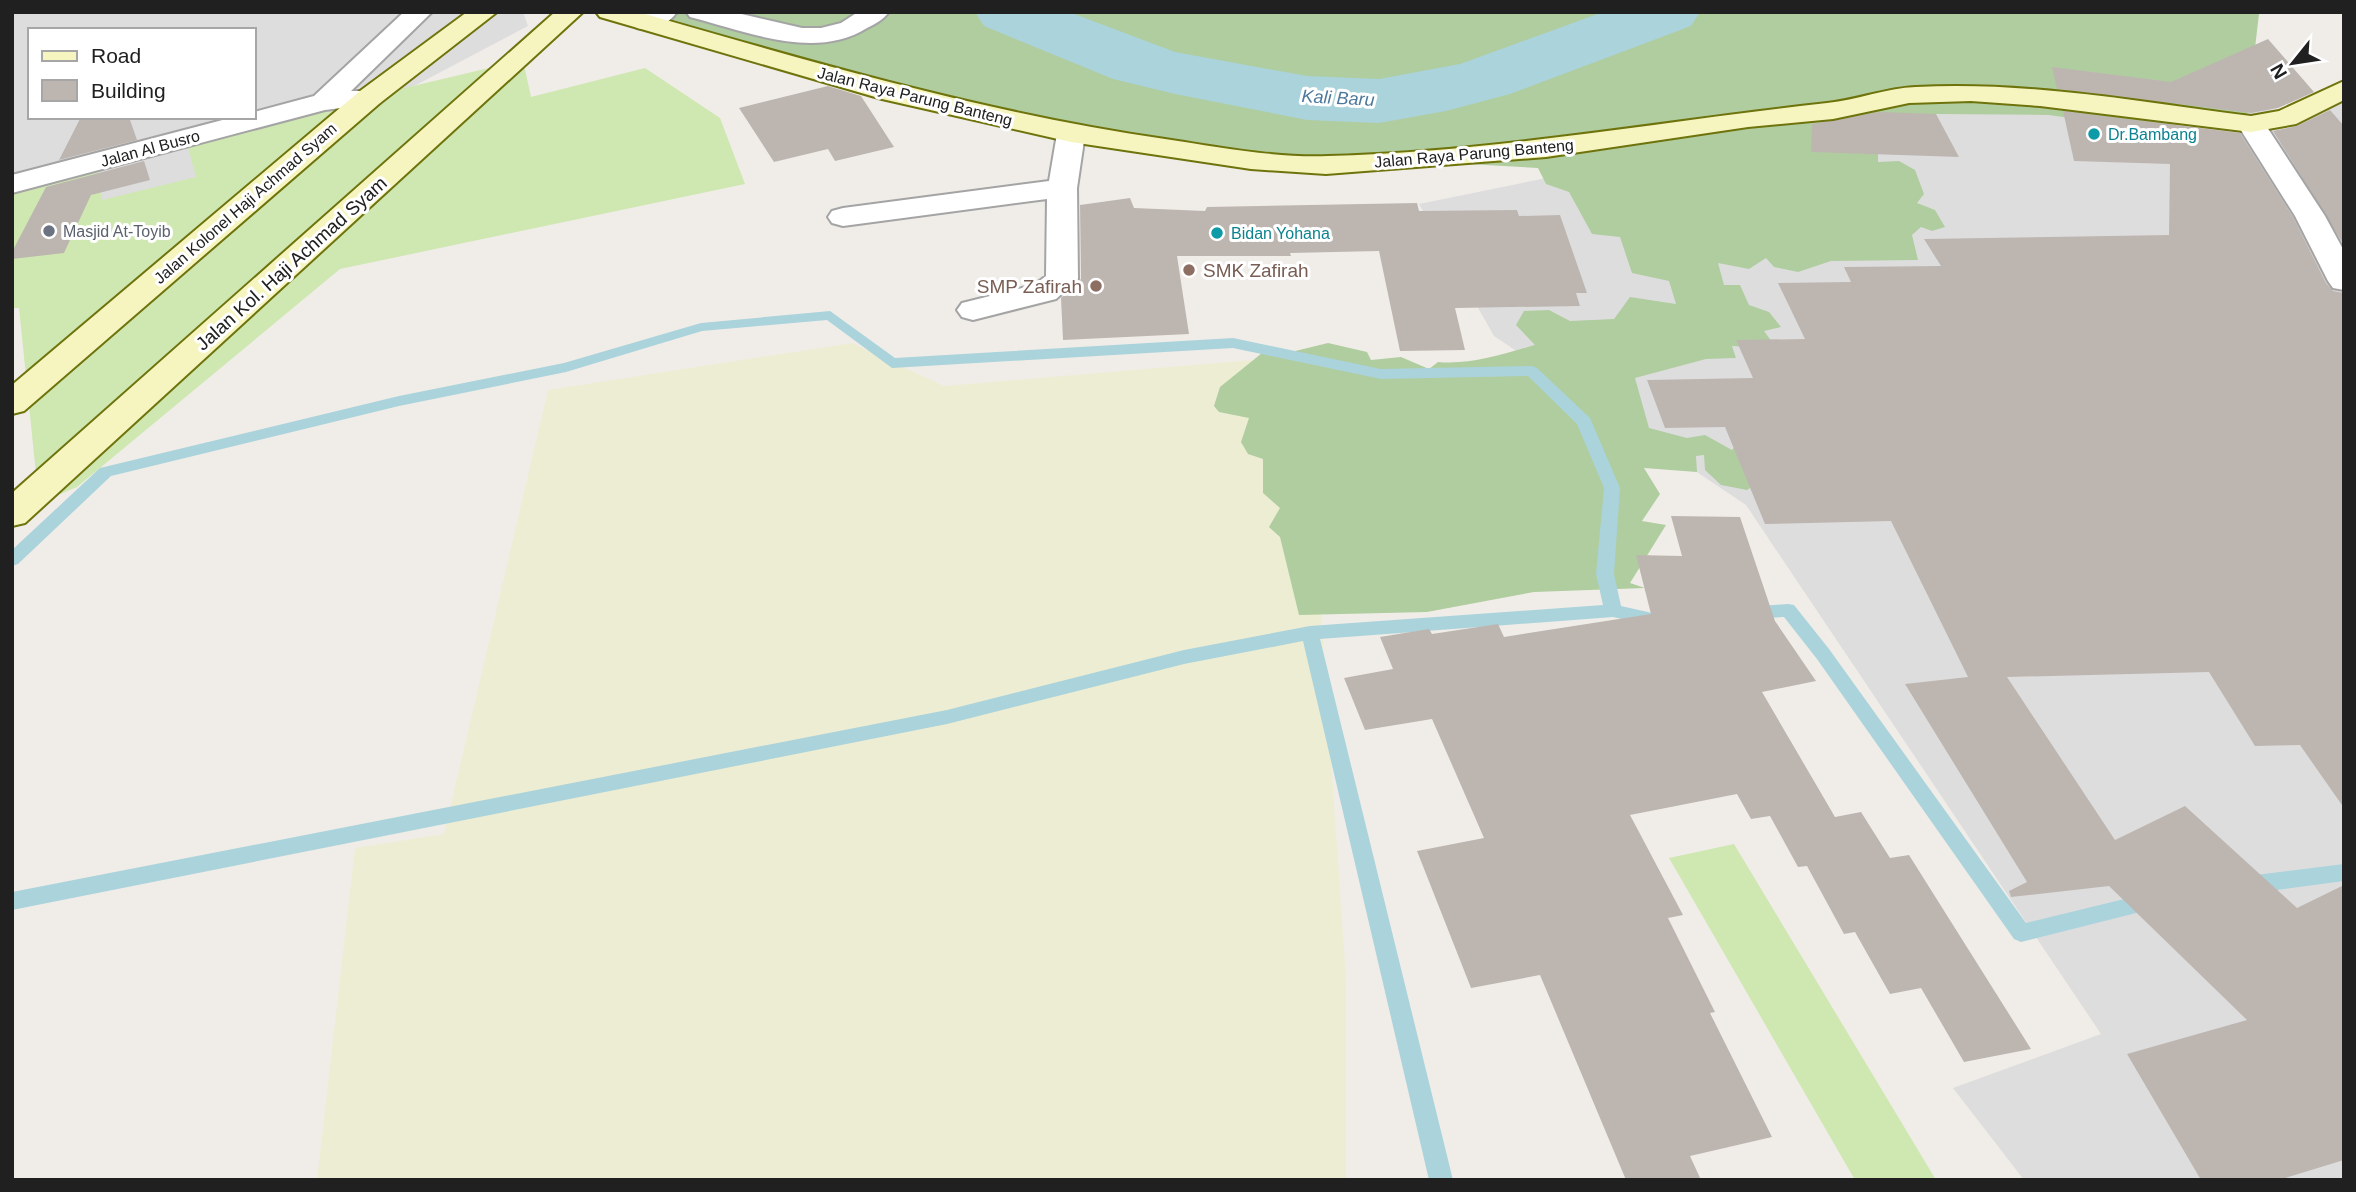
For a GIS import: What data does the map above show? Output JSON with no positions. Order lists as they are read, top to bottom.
{
  "streets": {
    "street": [
      "Jalan Raya Parung Banteng",
      "Jalan Al Busro",
      "Jalan Kolonel Haji Achmad Syam",
      "Jalan Kol. Haji Achmad Syam"
    ]
  },
  "crossings": [
    ["Jalan Al Busro", "Jalan Kolonel Haji Achmad Syam"]
  ],
  "water": ["Kali Baru"],
  "places": [
    "Dr.Bambang",
    "Masjid At-Toyib",
    "Bidan Yohana",
    "SMK Zafirah",
    "SMP Zafirah"
  ],
  "legend": ["Road", "Building"],
  "north": "bottom left"
}
